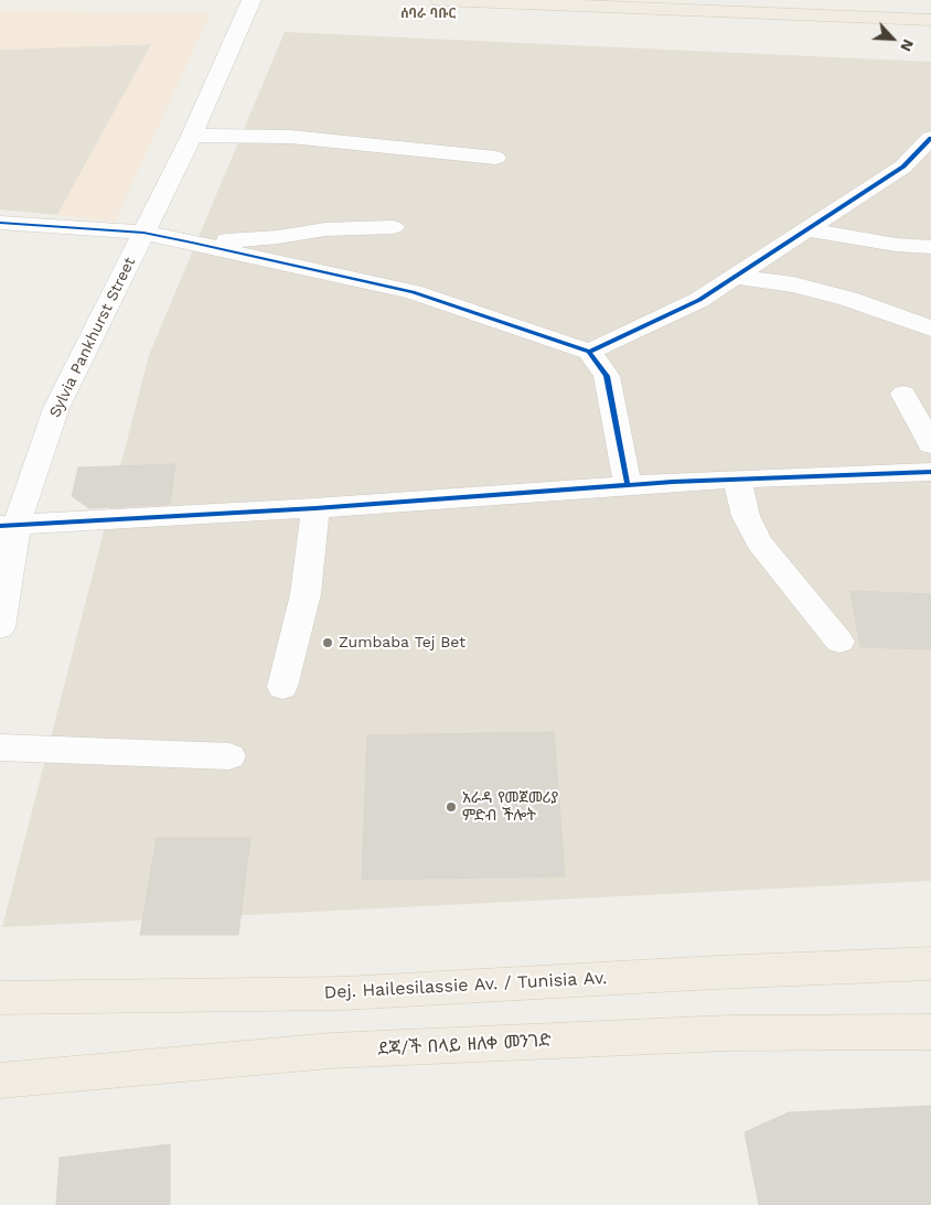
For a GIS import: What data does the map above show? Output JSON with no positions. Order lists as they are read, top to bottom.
{
  "streets": {
    "main road": ["Dej. Hailesilassie Av. / Tunisia Av.", "ደጃ/ች በላይ ዘለቀ መንገድ"],
    "street": ["Sylvia Pankhurst Street"]
  },
  "districts": ["ሰባራ ባቡር"],
  "places": ["Zumbaba Tej Bet", "አራዳ የመጀመሪያ ምድብ ችሎት"],
  "north": "bottom right"
}
